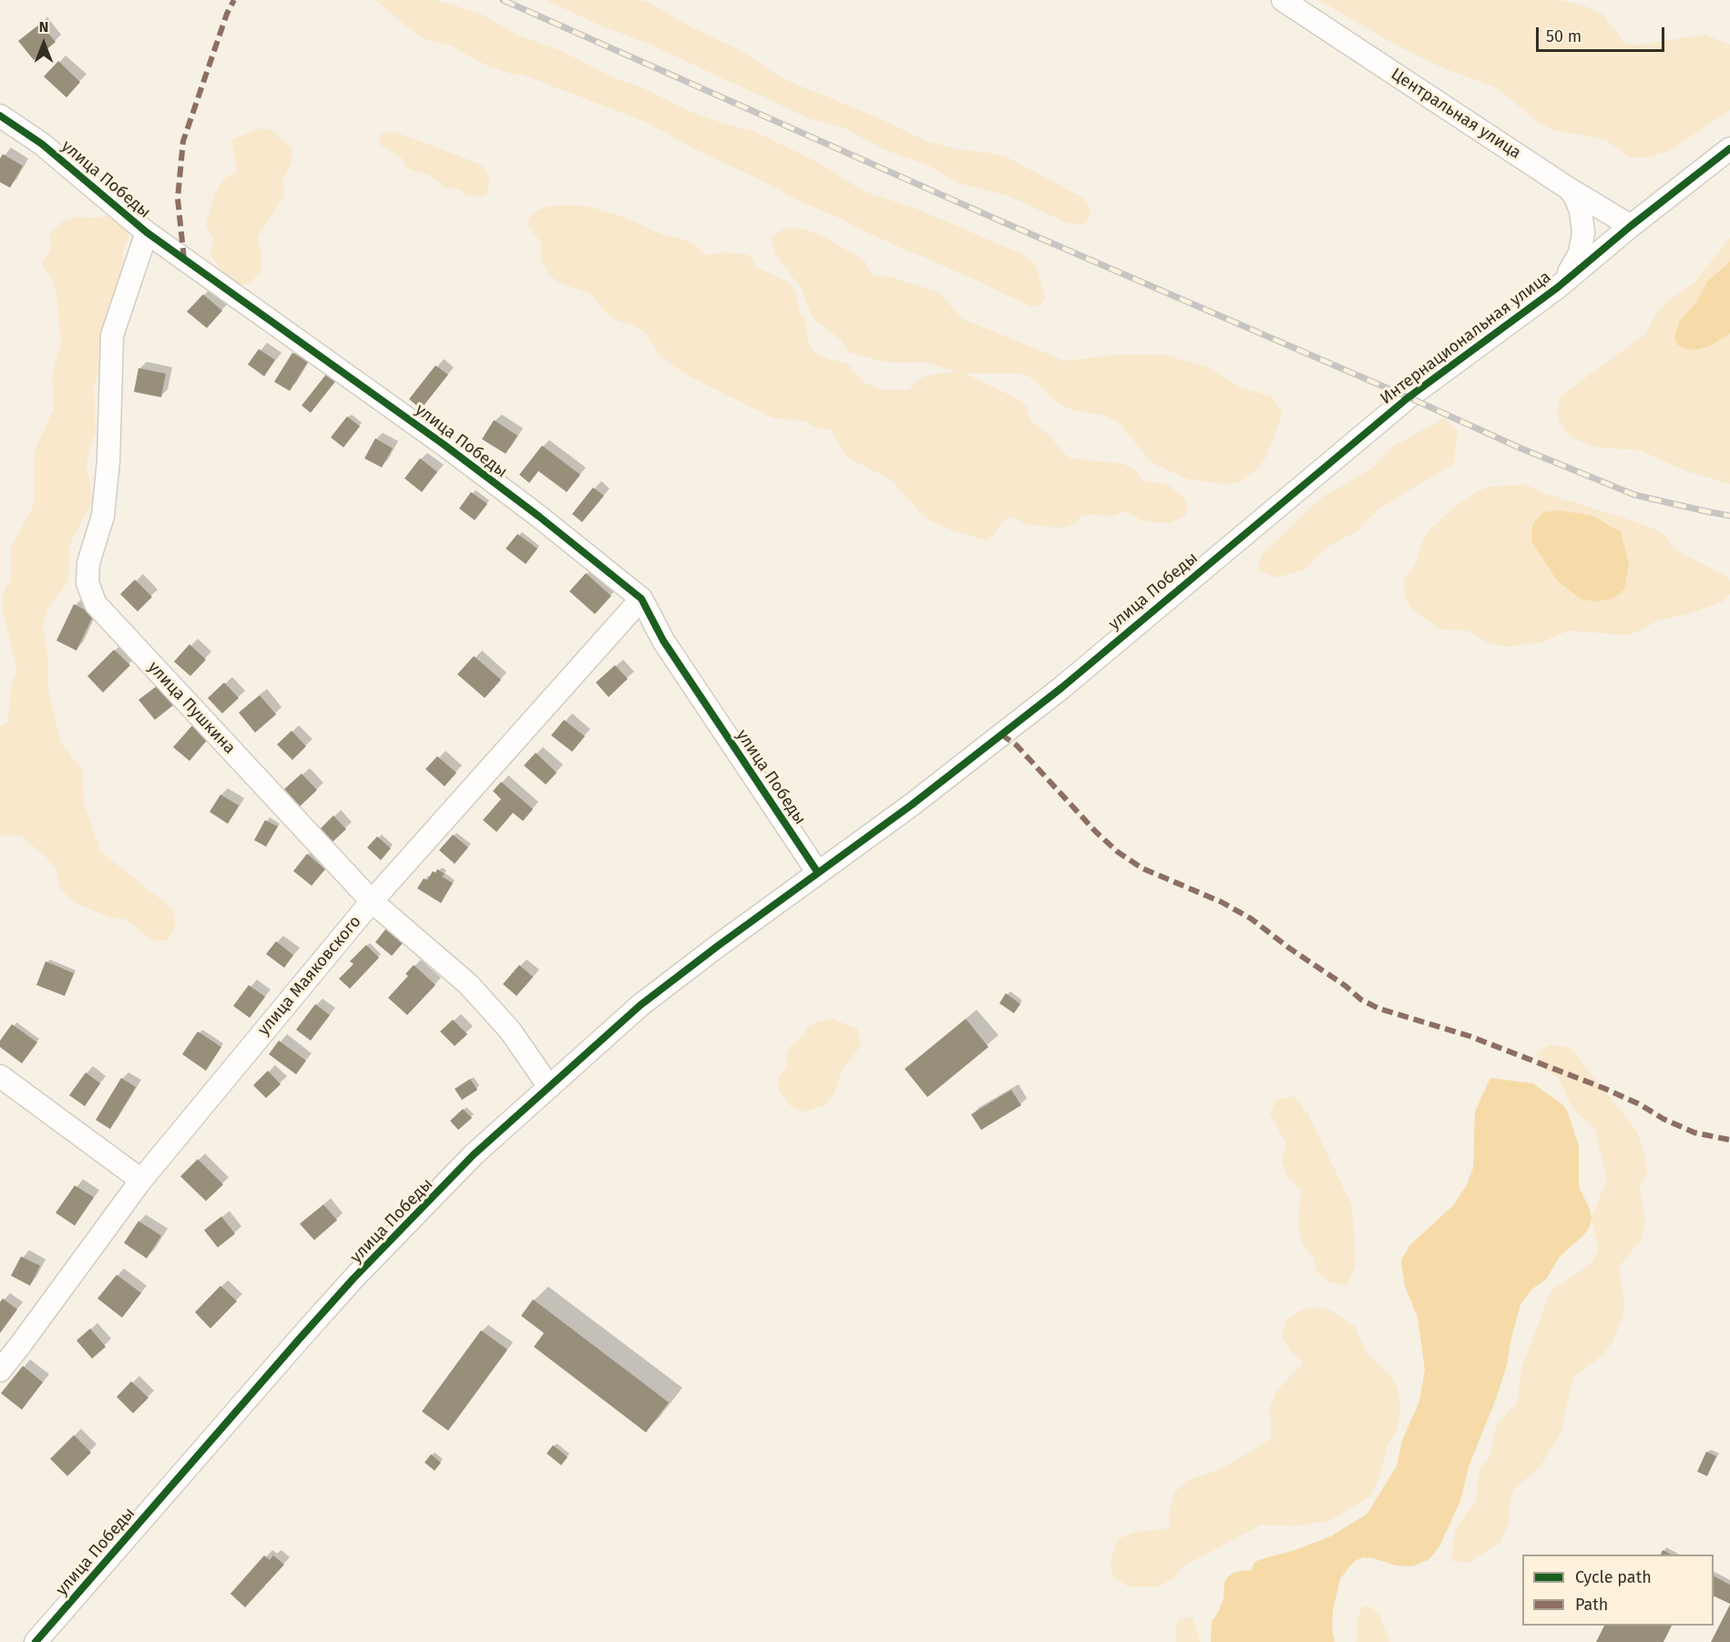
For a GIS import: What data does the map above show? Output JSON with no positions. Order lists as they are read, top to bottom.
{
  "streets": {
    "street": [
      "Центральная улица",
      "улица Победы",
      "Интернациональная улица",
      "улица Пушкина",
      "улица Маяковского"
    ]
  },
  "crossings": [
    ["Центральная улица", "Интернациональная улица"],
    ["улица Победы", "Интернациональная улица"],
    ["улица Победы", "улица Пушкина"],
    ["улица Победы", "улица Маяковского"],
    ["улица Пушкина", "улица Маяковского"]
  ],
  "legend": ["Cycle path", "Path"],
  "scale_bar": "50 m",
  "north": "top"
}
